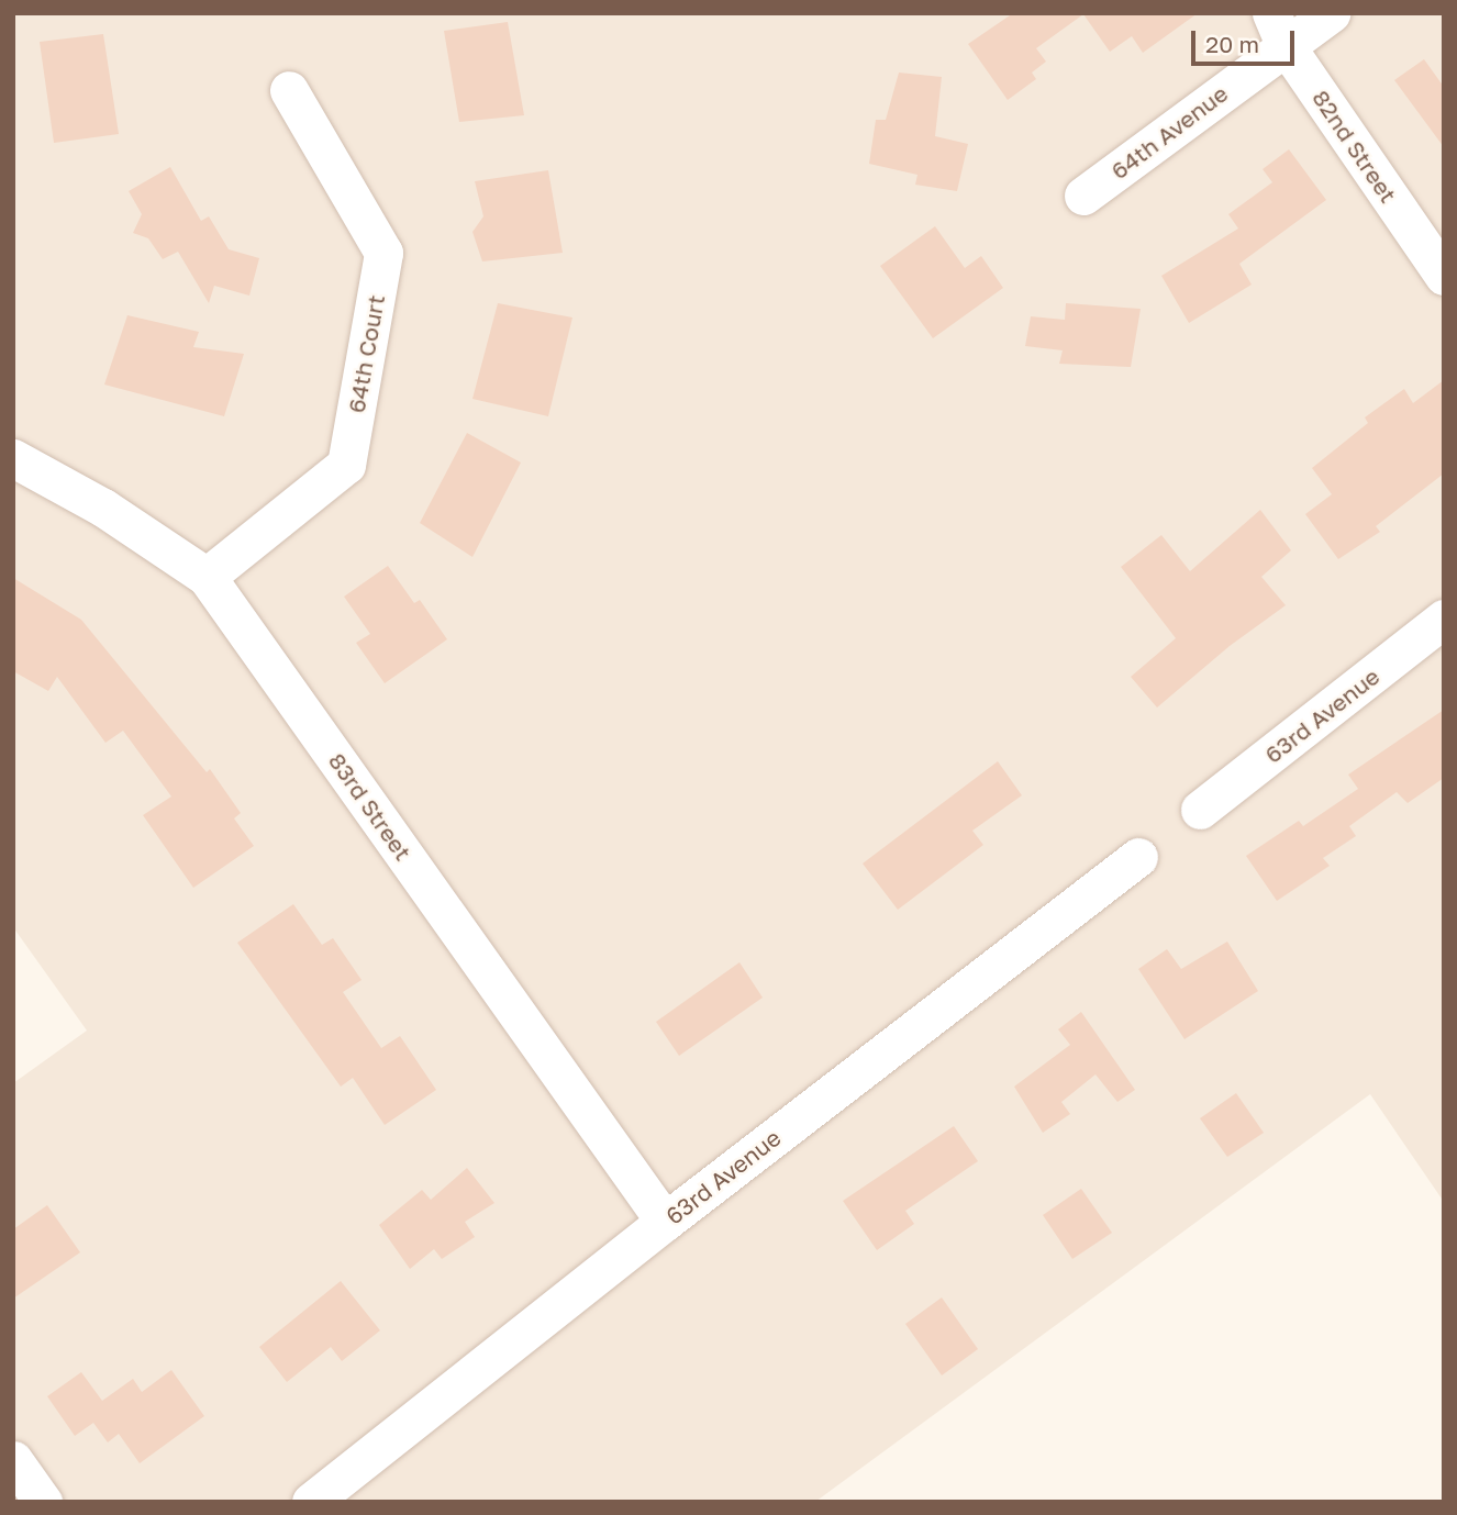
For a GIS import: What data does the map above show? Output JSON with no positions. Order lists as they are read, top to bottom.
{
  "streets": {
    "street": [
      "64th Avenue",
      "82nd Street",
      "64th Court",
      "63rd Avenue",
      "83rd Street"
    ]
  },
  "crossings": [
    ["64th Avenue", "82nd Street"],
    ["64th Court", "83rd Street"],
    ["63rd Avenue", "83rd Street"]
  ],
  "scale_bar": "20 m"
}
